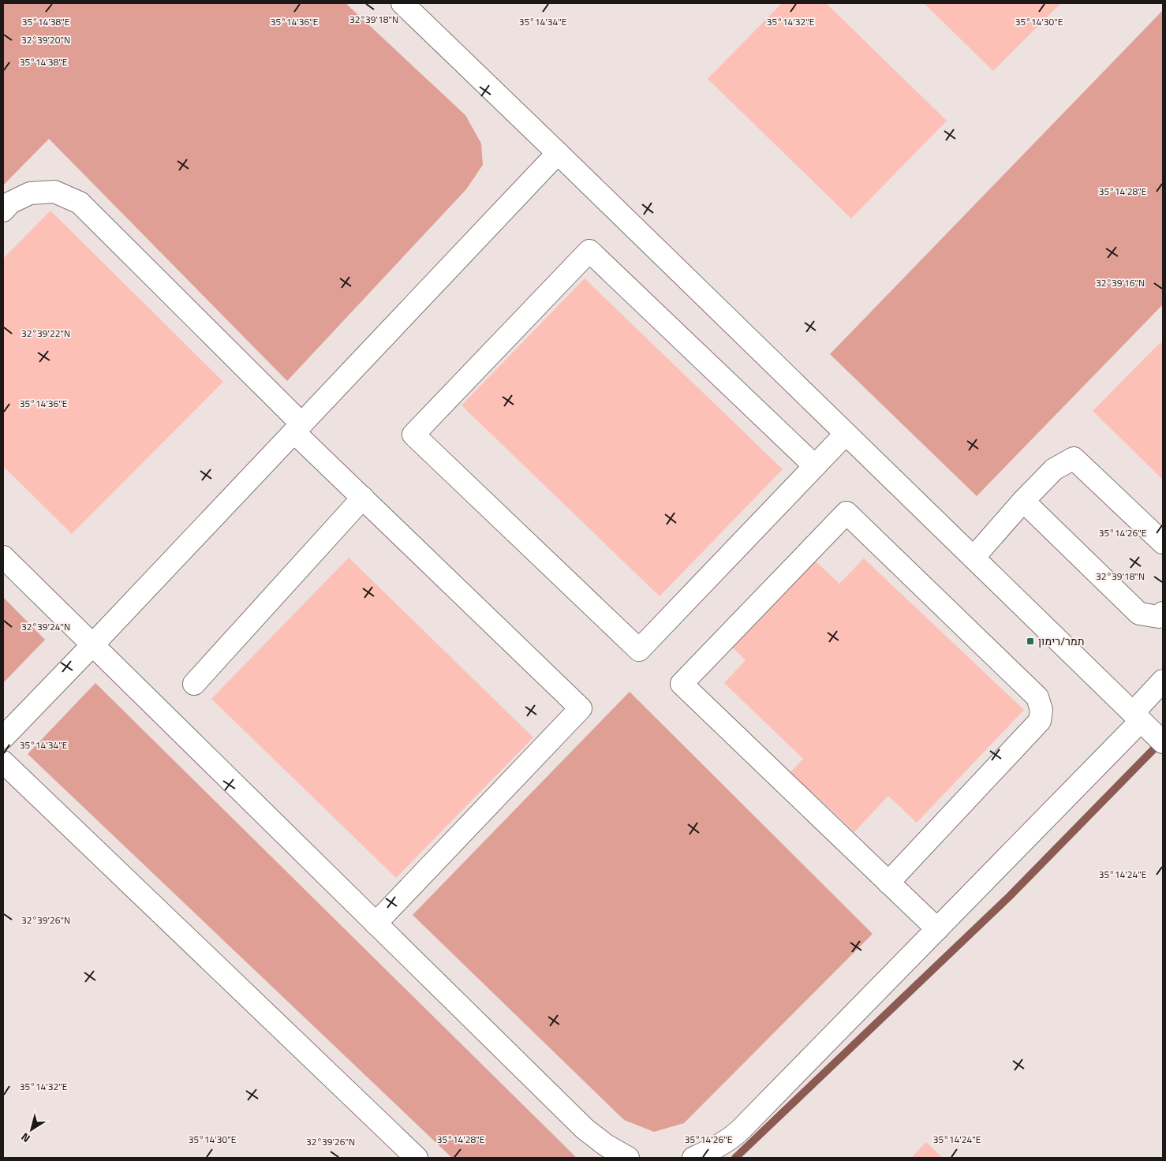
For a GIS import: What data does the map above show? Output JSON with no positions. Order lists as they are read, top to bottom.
{
  "places": {
    "transit": ["תמר/רימון"]
  },
  "north": "bottom left",
  "coordinates": [
    "32°39'18\"N",
    "35°14'36\"E",
    "35°14'34\"E",
    "35°14'32\"E",
    "35°14'38\"E",
    "35°14'30\"E",
    "32°39'20\"N",
    "35°14'28\"E",
    "32°39'16\"N",
    "32°39'22\"N",
    "35°14'26\"E",
    "32°39'24\"N",
    "35°14'24\"E",
    "32°39'26\"N"
  ]
}
